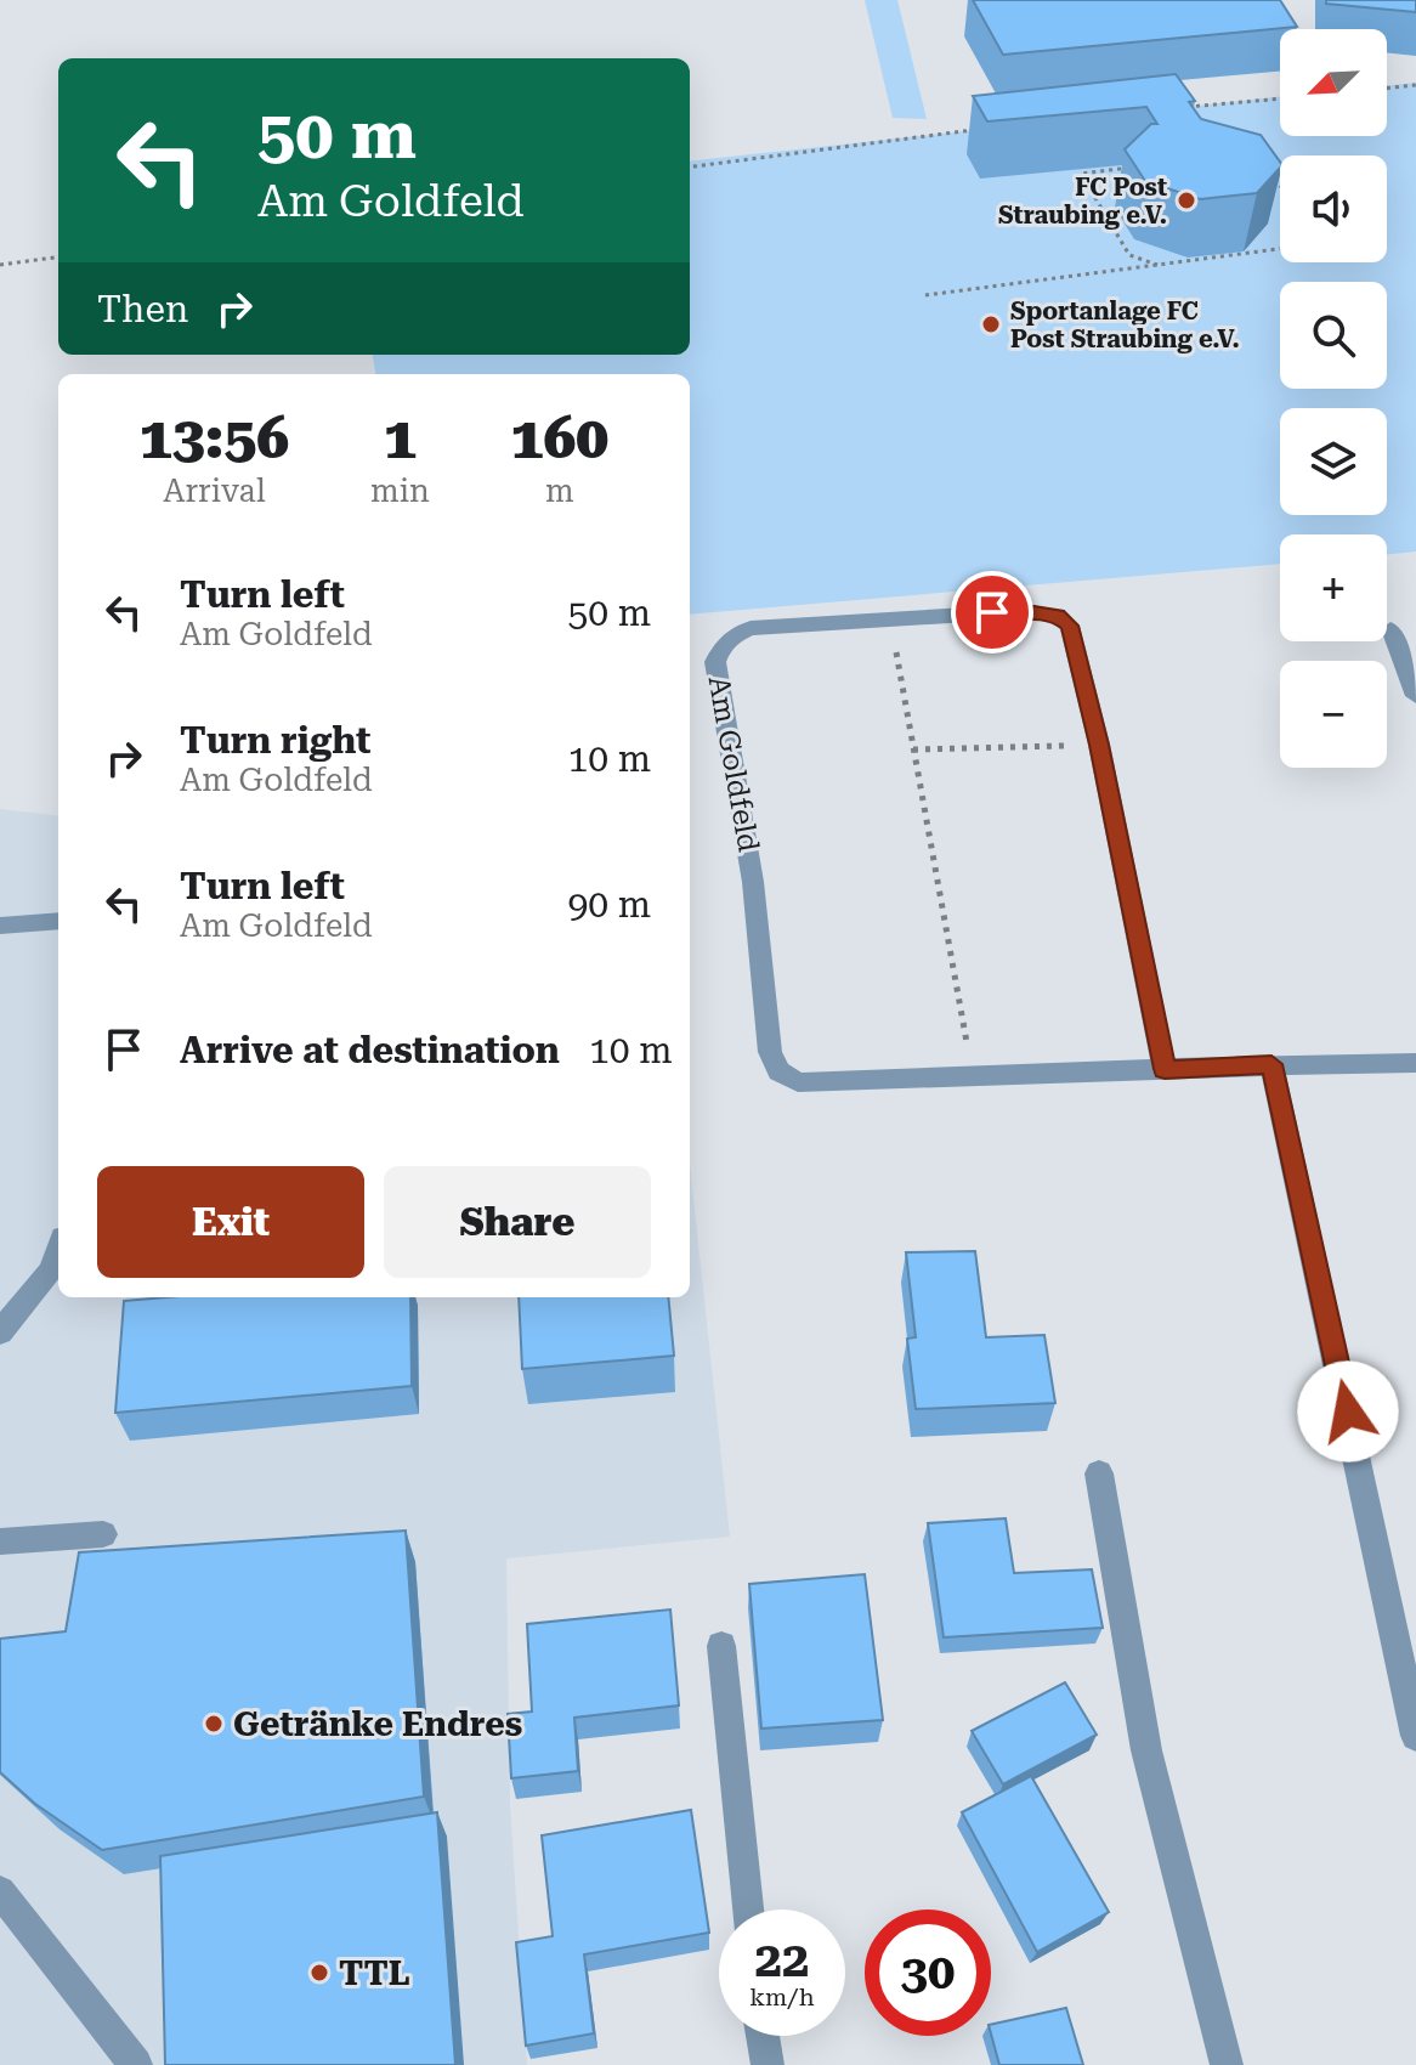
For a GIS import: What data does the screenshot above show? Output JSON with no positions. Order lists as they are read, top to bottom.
{
  "streets": {
    "street": ["Am Goldfeld"]
  },
  "places": [
    "FC Post Straubing e.V.",
    "Sportanlage FC Post Straubing e.V.",
    "Getränke Endres",
    "TTL"
  ],
  "north": "bottom left",
  "page": {
    "map_buttons": ["+", "−"],
    "turn": ["50 m", "Am Goldfeld"],
    "then": "Then",
    "eta": [
      "13:56",
      "Arrival",
      "1",
      "min",
      "160",
      "m"
    ],
    "list": [
      {
        "name": "Turn left",
        "note": "Am Goldfeld",
        "value": "50 m"
      },
      {
        "name": "Turn right",
        "note": "Am Goldfeld",
        "value": "10 m"
      },
      {
        "name": "Turn left",
        "note": "Am Goldfeld",
        "value": "90 m"
      },
      {
        "name": "Arrive at destination",
        "value": "10 m"
      }
    ],
    "buttons": ["Exit", "Share"],
    "speed": "22 km/h",
    "limit": "30"
  }
}
